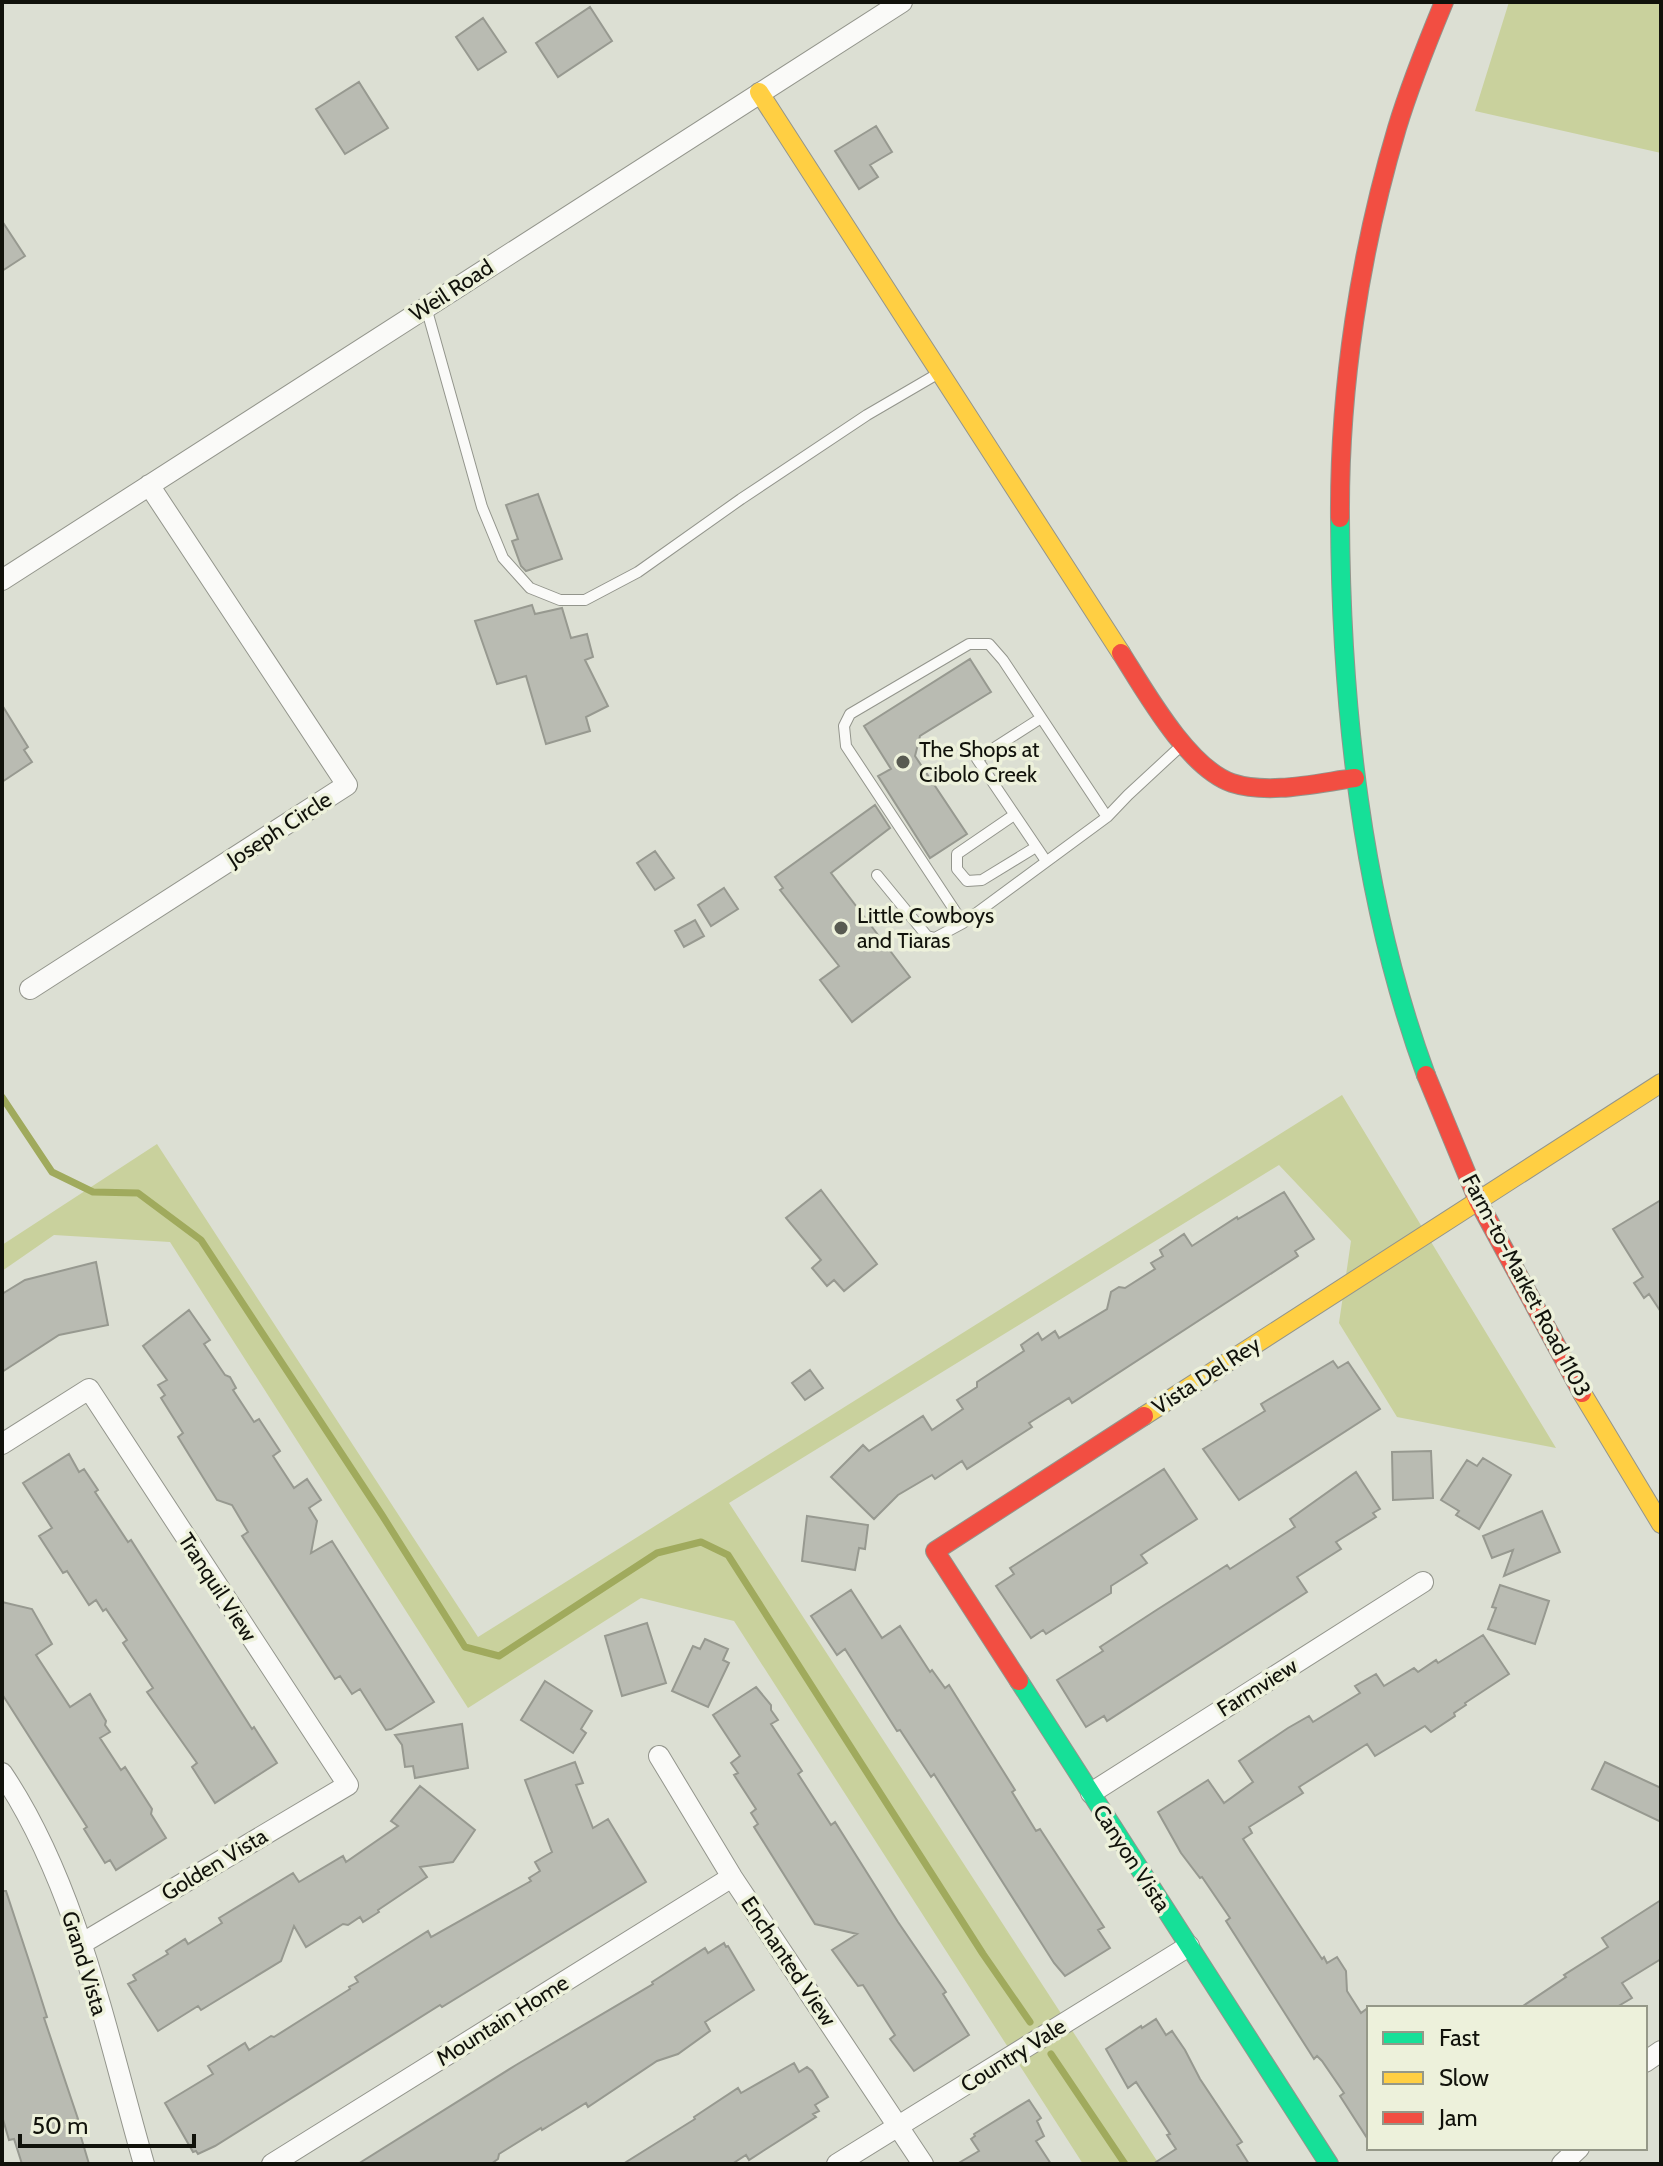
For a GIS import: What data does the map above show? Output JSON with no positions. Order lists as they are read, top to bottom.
{
  "streets": {
    "main road": ["Farm-to-Market Road 1103", "Vista Del Rey", "Canyon Vista"],
    "street": [
      "Weil Road",
      "Joseph Circle",
      "Tranquil View",
      "Farmview",
      "Golden Vista",
      "Enchanted View",
      "Grand Vista",
      "Mountain Home",
      "Country Vale"
    ]
  },
  "crossings": [
    ["Weil Road", "Joseph Circle"],
    ["Farm-to-Market Road 1103", "Vista Del Rey"],
    ["Vista Del Rey", "Canyon Vista"],
    ["Tranquil View", "Golden Vista"],
    ["Farmview", "Canyon Vista"],
    ["Canyon Vista", "Country Vale"],
    ["Golden Vista", "Grand Vista"],
    ["Enchanted View", "Mountain Home"],
    ["Enchanted View", "Country Vale"]
  ],
  "places": ["The Shops at Cibolo Creek", "Little Cowboys and Tiaras"],
  "legend": ["Fast", "Slow", "Jam"],
  "scale_bar": "50 m"
}
